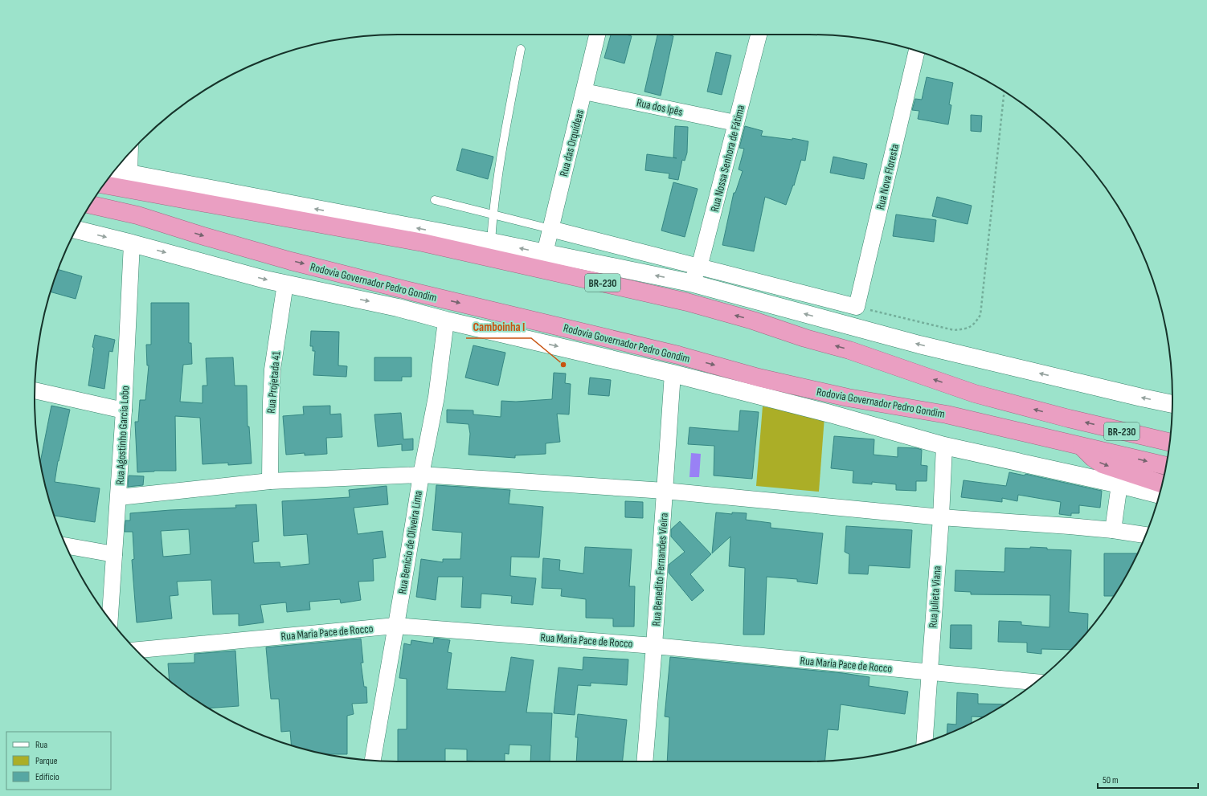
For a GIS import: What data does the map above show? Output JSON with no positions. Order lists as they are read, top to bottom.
{
  "streets": {
    "highway": ["Rodovia Governador Pedro Gondim", "BR-230"],
    "street": [
      "Rua dos Ipês",
      "Rua das Orquídeas",
      "Rua Nossa Senhora de Fátima",
      "Rua Nova Floresta",
      "Rua Projetada 41",
      "Rua Agostinho Garcia Lobo",
      "Rua Benício de Oliveira Lima",
      "Rua Benedito Fernandes Vieira",
      "Rua Julieta Viana",
      "Rua Maria Pace de Rocco"
    ]
  },
  "crossings": [
    ["Rua dos Ipês", "Rua das Orquídeas"],
    ["Rua dos Ipês", "Rua Nossa Senhora de Fátima"],
    ["Rua Benício de Oliveira Lima", "Rua Maria Pace de Rocco"],
    ["Rua Benedito Fernandes Vieira", "Rua Maria Pace de Rocco"],
    ["Rua Julieta Viana", "Rua Maria Pace de Rocco"]
  ],
  "places": ["Camboinha I"],
  "legend": ["Rua", "Parque", "Edifício"],
  "scale_bar": "50 m"
}
